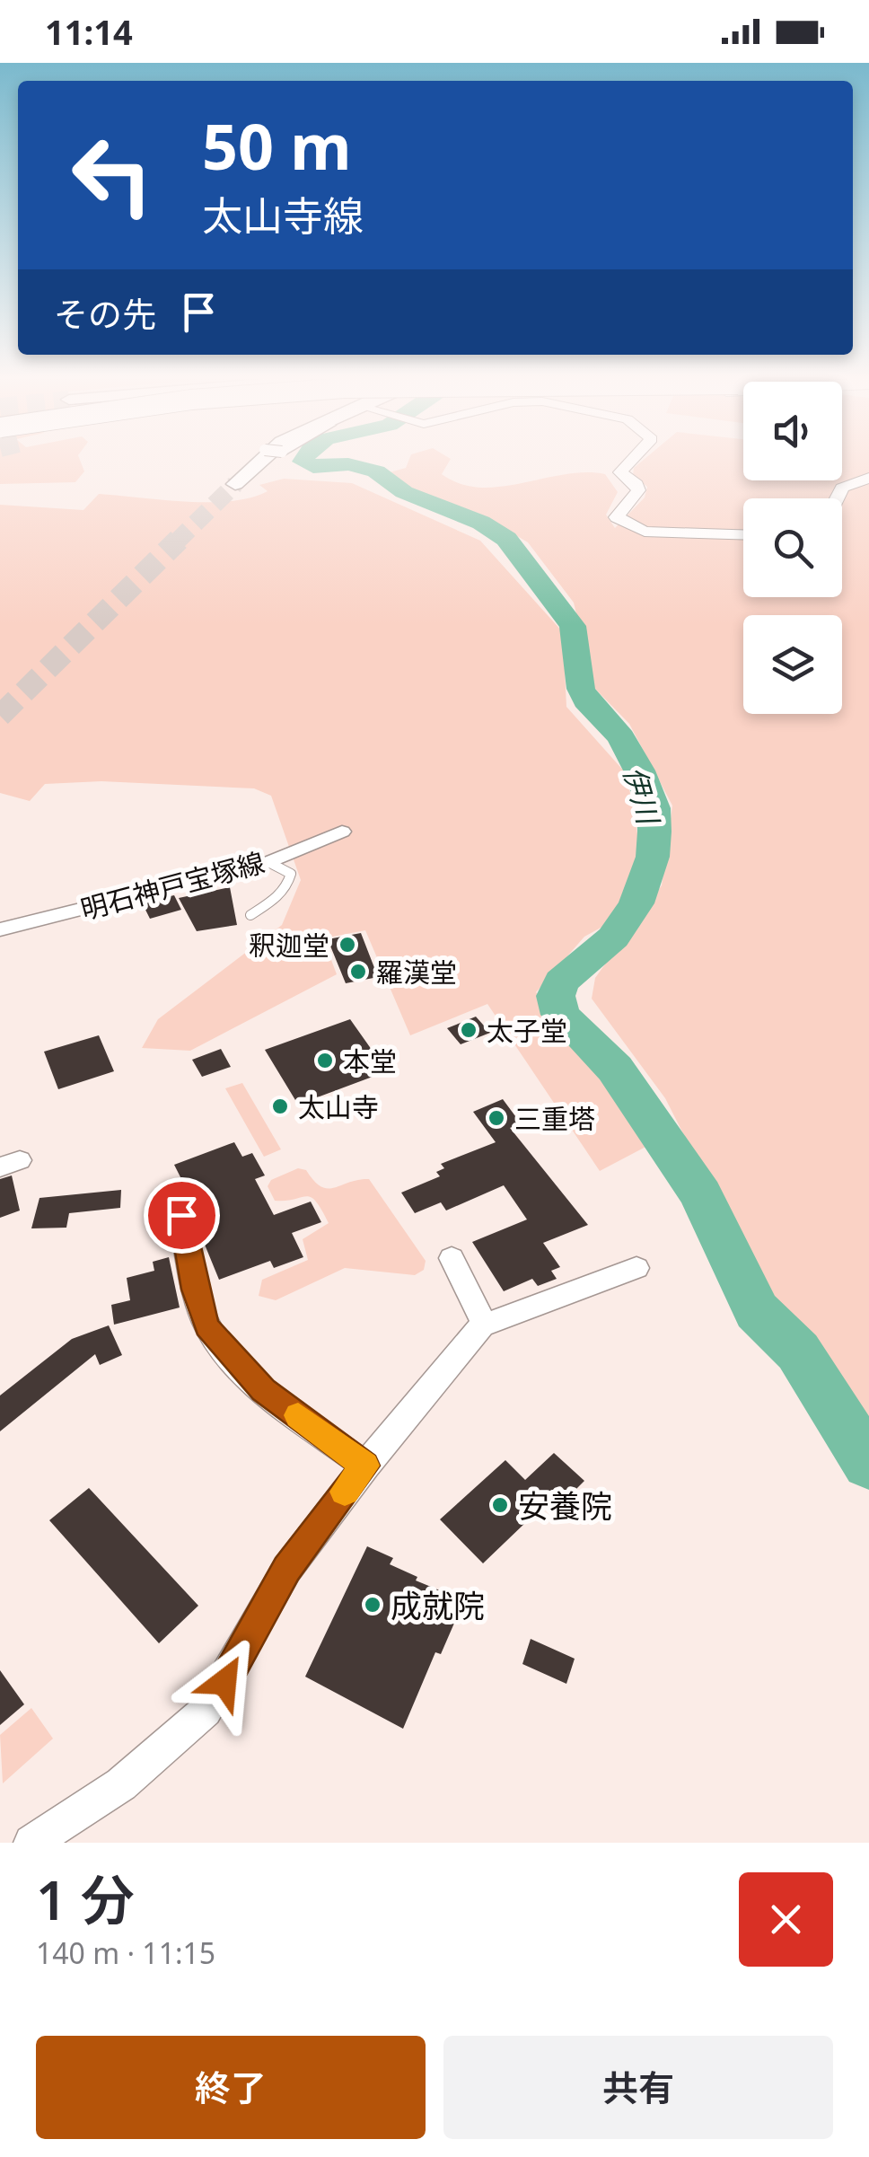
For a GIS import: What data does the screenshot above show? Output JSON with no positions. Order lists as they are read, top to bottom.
{
  "streets": {
    "street": ["明石神戸宝塚線"]
  },
  "water": ["伊川"],
  "places": [
    "釈迦堂",
    "羅漢堂",
    "太子堂",
    "本堂",
    "太山寺",
    "三重塔",
    "安養院",
    "成就院"
  ],
  "page": {
    "status": "11:14",
    "turn": ["50 m", "太山寺線"],
    "then": "その先",
    "heading": ["1 分", "140 m · 11:15"],
    "buttons": ["終了", "共有"]
  }
}
